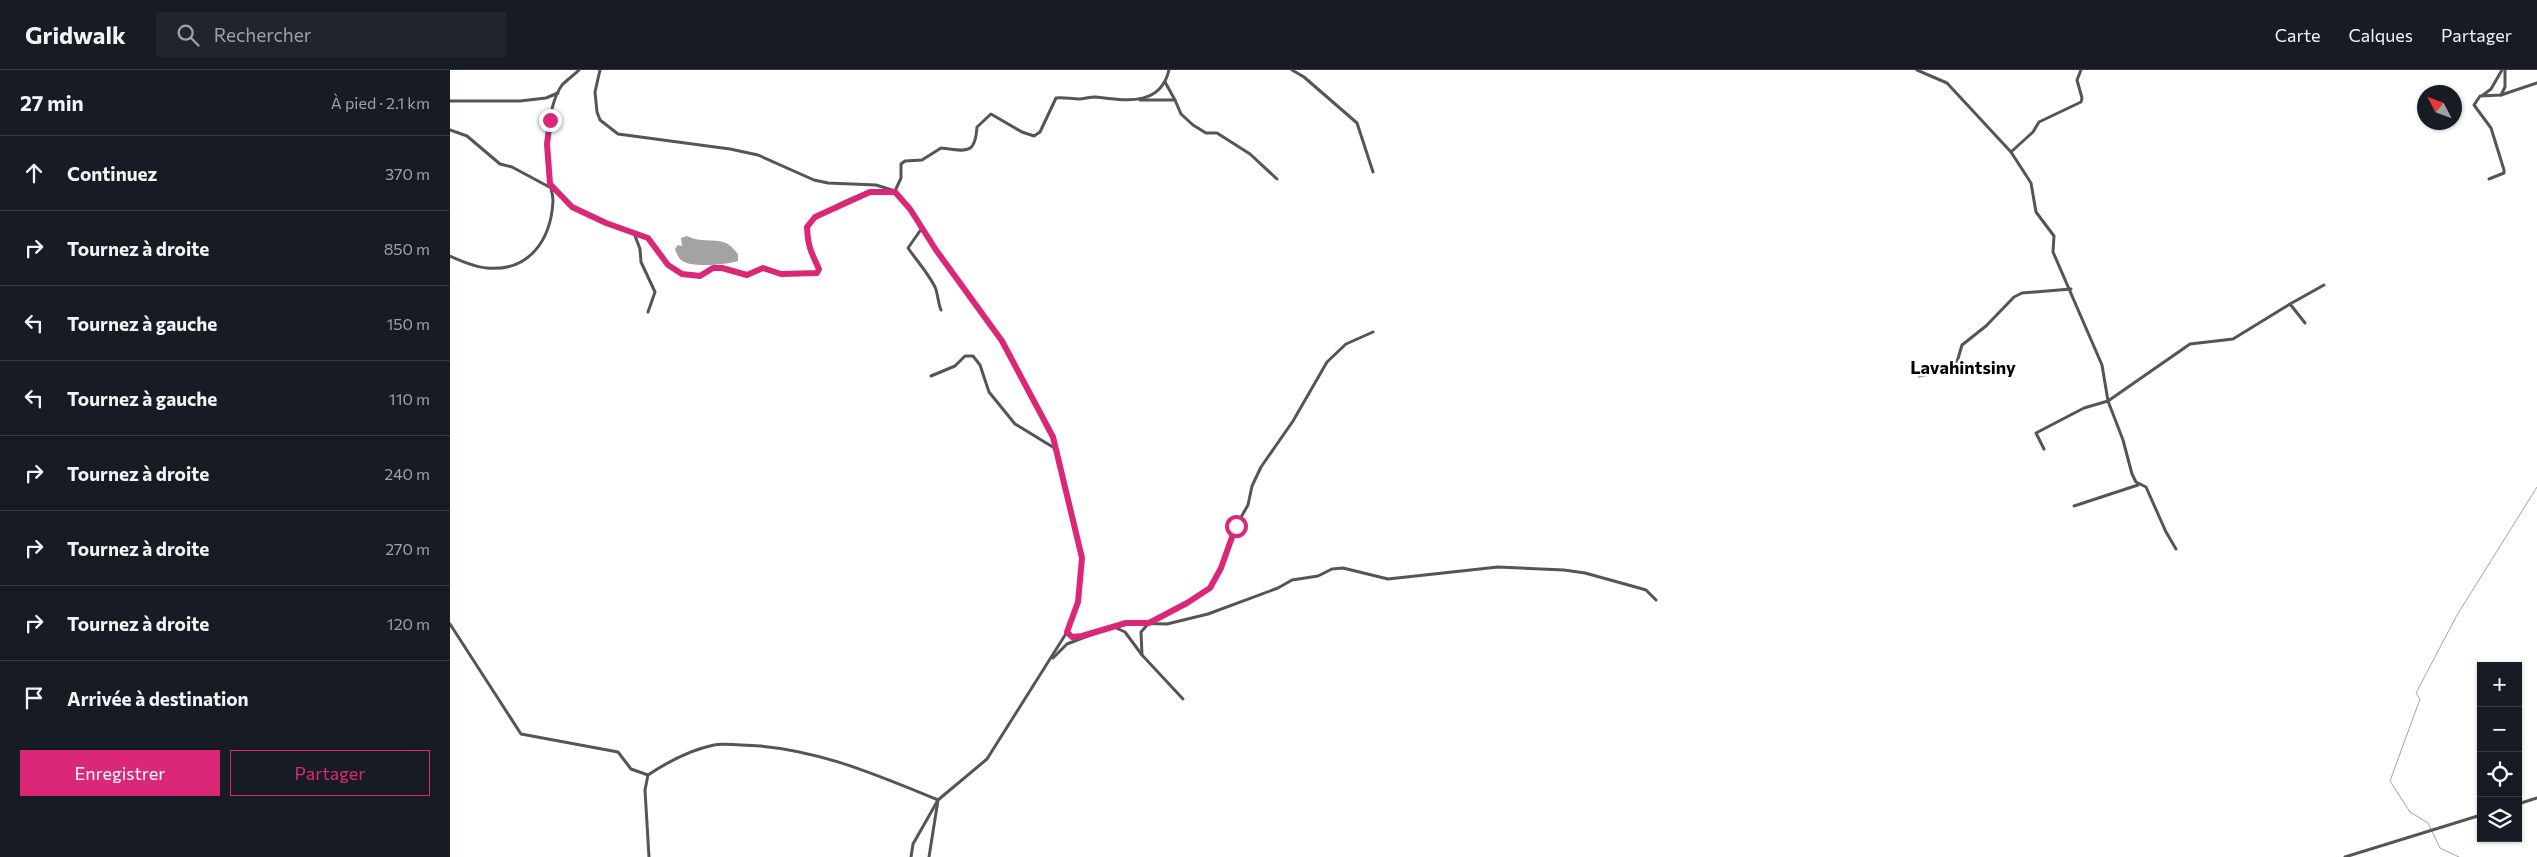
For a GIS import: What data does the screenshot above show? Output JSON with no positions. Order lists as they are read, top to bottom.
{
  "districts": ["Lavahintsiny"],
  "north": "top left",
  "page": {
    "header": "Gridwalk",
    "search": "Rechercher",
    "nav": ["Carte", "Calques", "Partager"],
    "heading": ["27 min", "À pied · 2.1 km"],
    "list": [
      ["Continuez", "370 m"],
      ["Tournez à droite", "850 m"],
      ["Tournez à gauche", "150 m"],
      ["Tournez à gauche", "110 m"],
      ["Tournez à droite", "240 m"],
      ["Tournez à droite", "270 m"],
      ["Tournez à droite", "120 m"],
      "Arrivée à destination"
    ],
    "map_buttons": ["+", "−"],
    "buttons": ["Enregistrer", "Partager"]
  }
}
